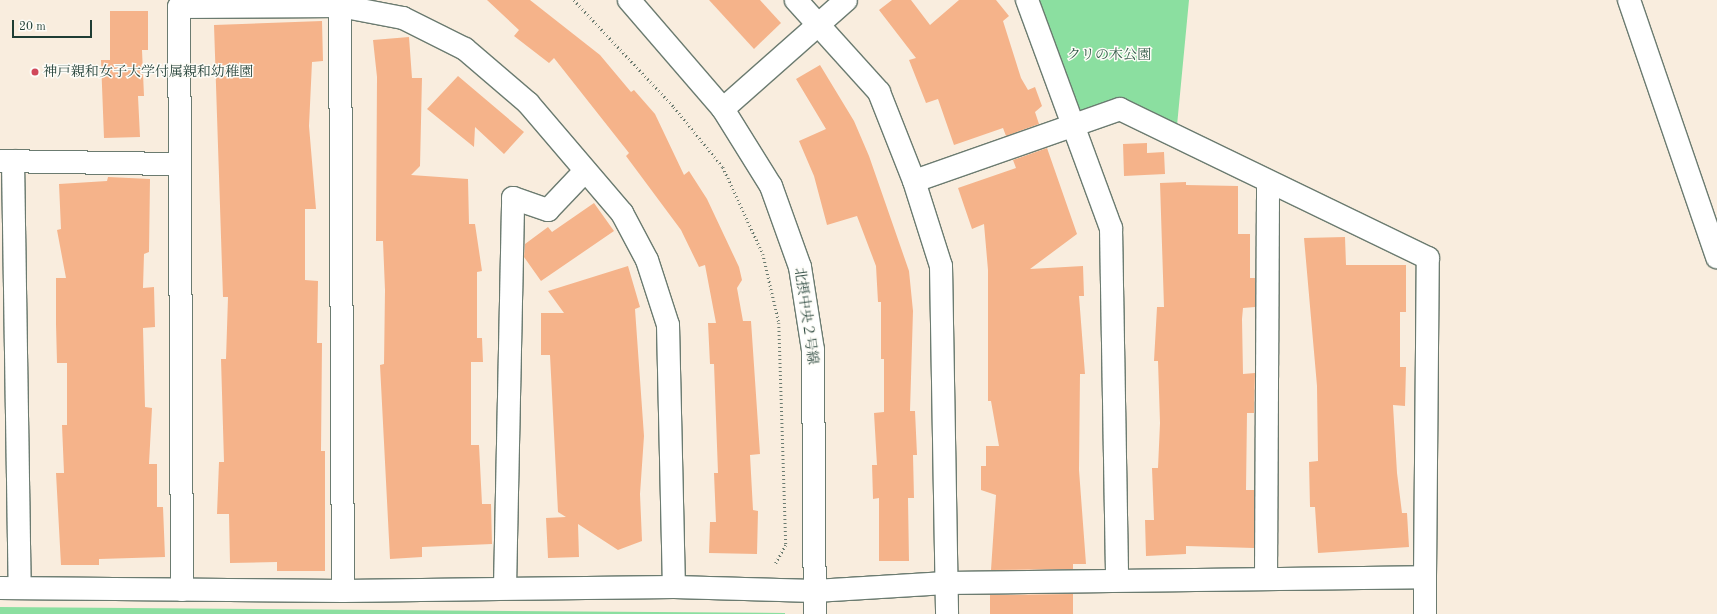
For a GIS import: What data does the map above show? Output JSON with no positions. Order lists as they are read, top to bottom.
{
  "streets": {
    "street": ["北摂中央２号線"]
  },
  "parks": ["クリの木公園"],
  "places": ["神戸親和女子大学付属親和幼稚園"],
  "scale_bar": "20 m"
}
